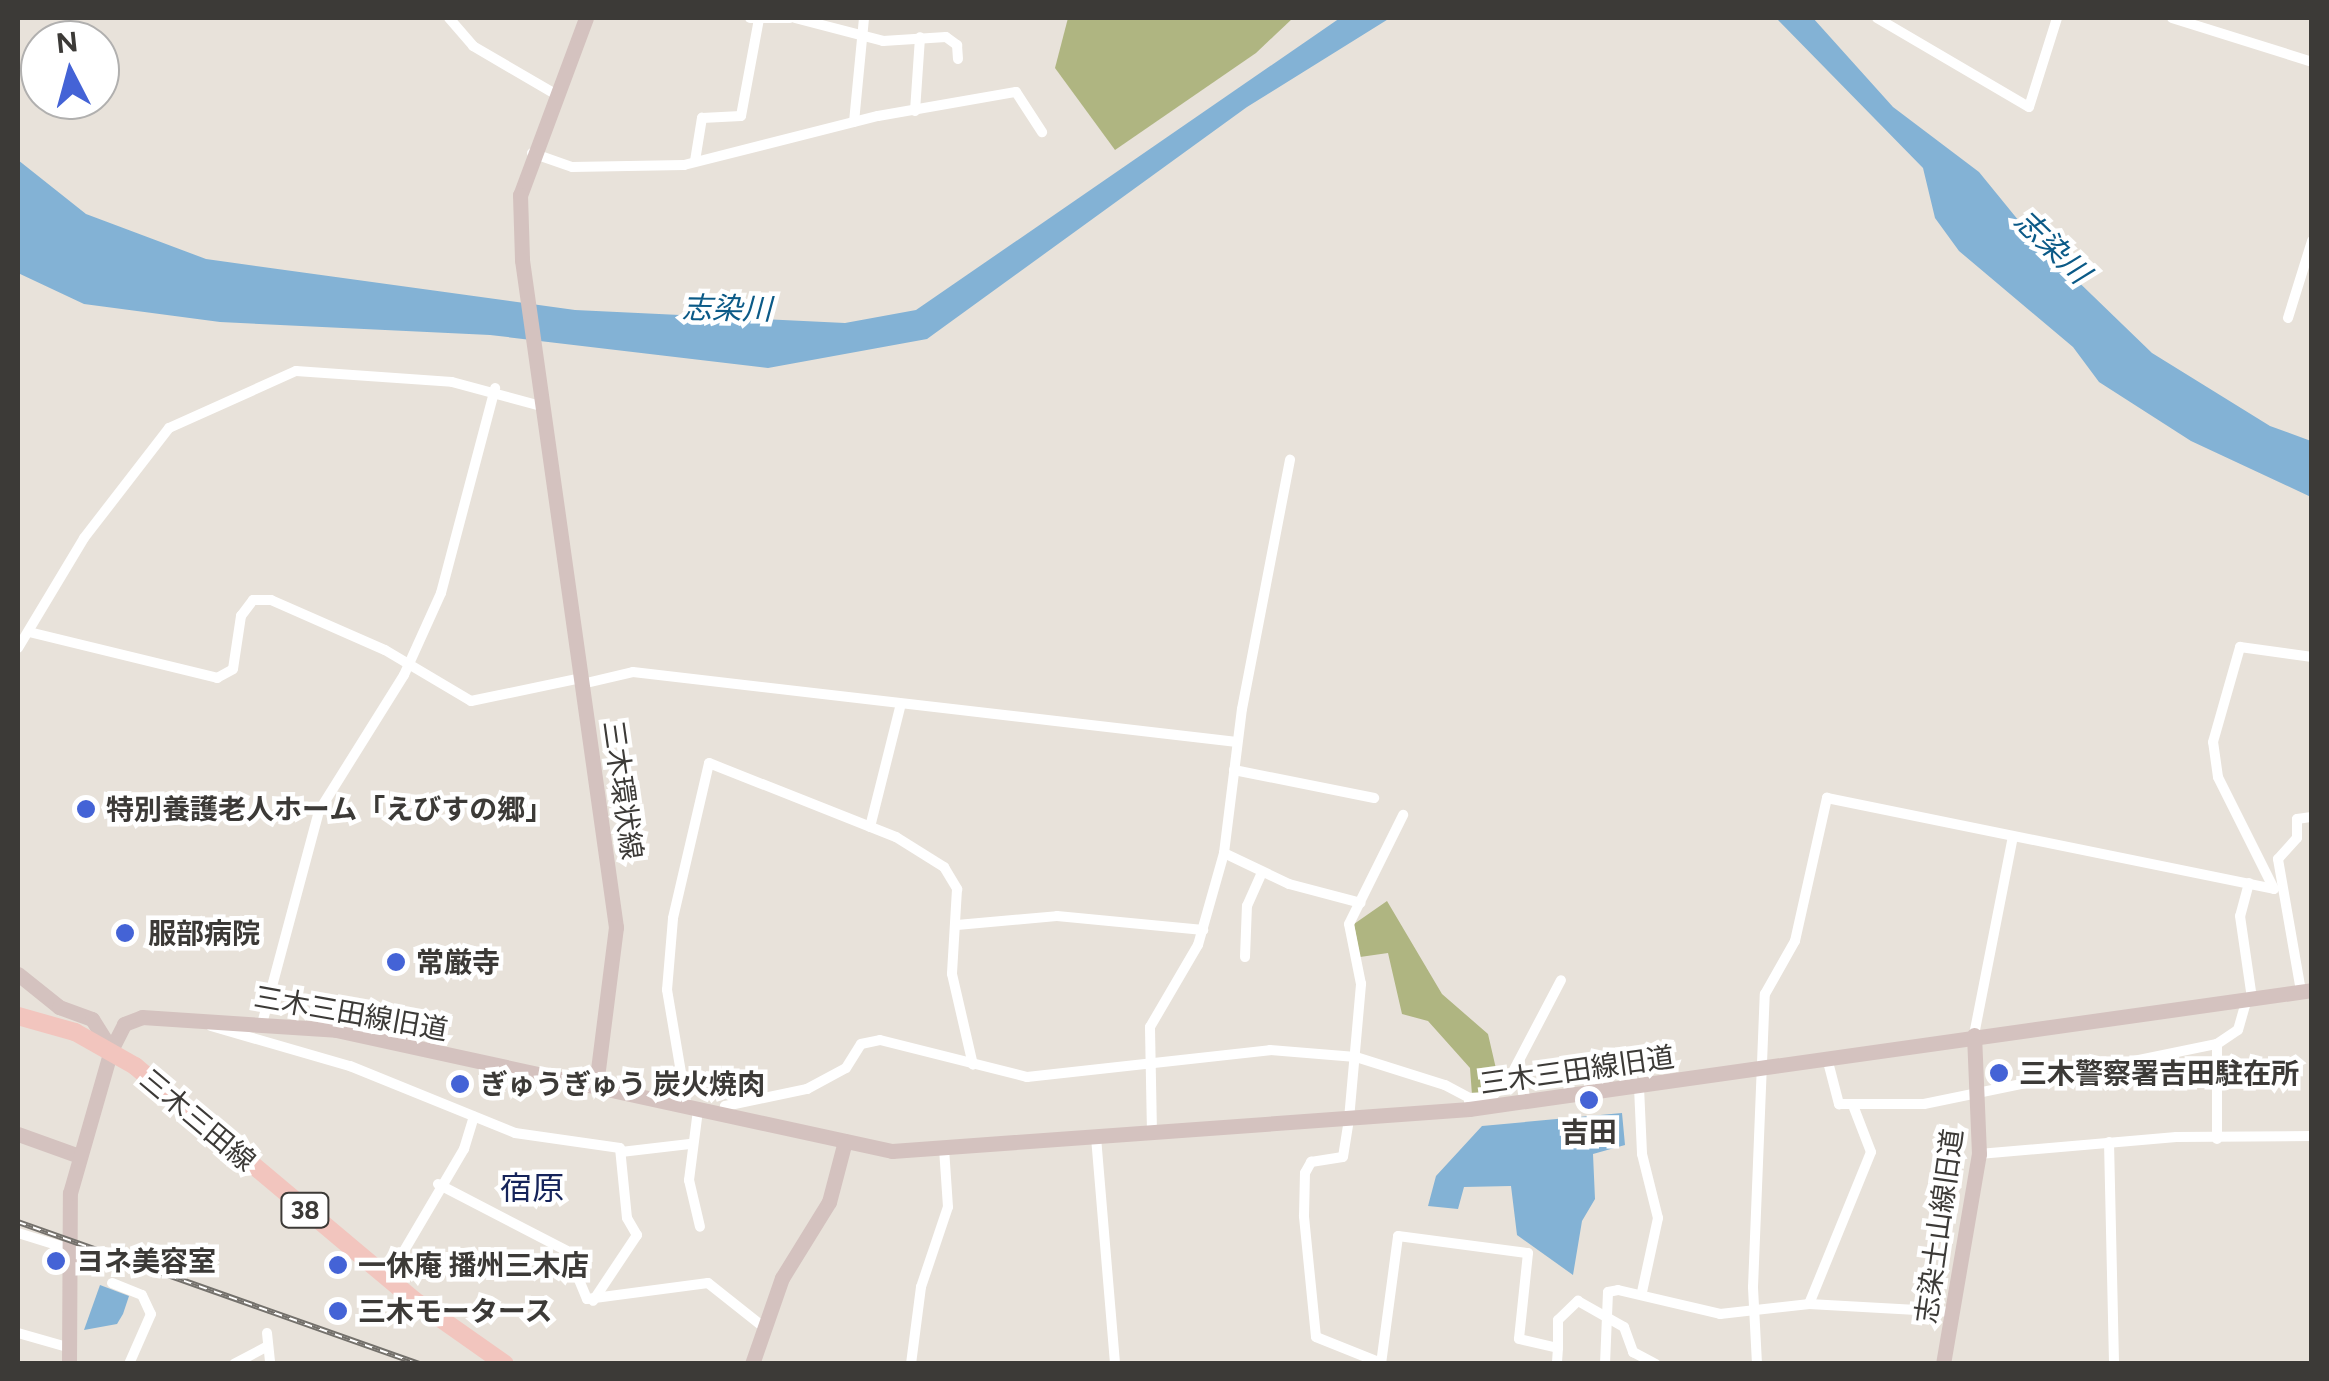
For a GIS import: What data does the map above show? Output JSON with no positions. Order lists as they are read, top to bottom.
{
  "streets": {
    "main road": ["三木三田線", "38"],
    "street": ["三木環状線", "三木三田線旧道", "志染土山線旧道"]
  },
  "crossings": [
    ["三木環状線", "三木三田線旧道"],
    ["三木三田線旧道", "三木三田線"],
    ["三木三田線旧道", "志染土山線旧道"]
  ],
  "districts": ["宿原"],
  "water": ["志染川"],
  "places": [
    "特別養護老人ホーム「えびすの郷」",
    "服部病院",
    "常厳寺",
    "三木警察署吉田駐在所",
    "ぎゅうぎゅう 炭火焼肉",
    "吉田",
    "ヨネ美容室",
    "一休庵 播州三木店",
    "三木モータース"
  ],
  "north": "top"
}
